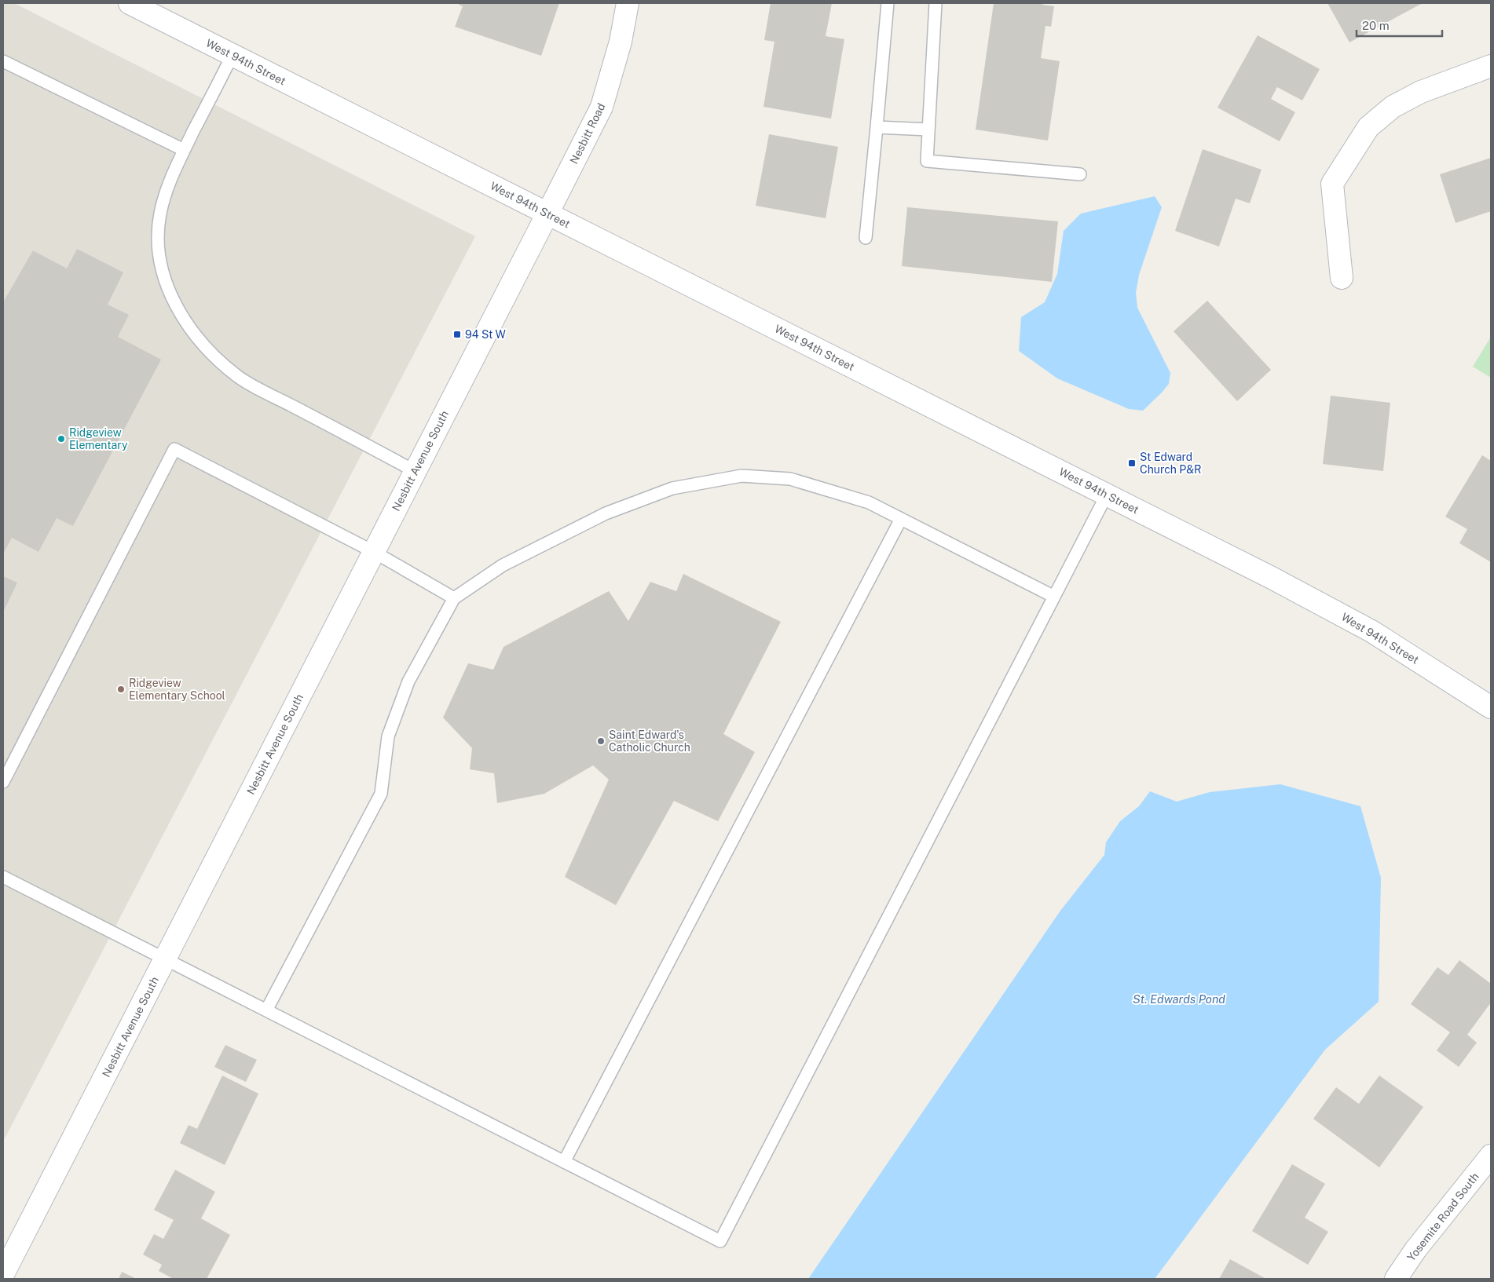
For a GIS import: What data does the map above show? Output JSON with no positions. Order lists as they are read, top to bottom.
{
  "streets": {
    "street": [
      "West 94th Street",
      "Nesbitt Road",
      "Nesbitt Avenue South",
      "Yosemite Road South"
    ]
  },
  "crossings": [
    ["West 94th Street", "Nesbitt Road"],
    ["West 94th Street", "Nesbitt Avenue South"],
    ["Nesbitt Road", "Nesbitt Avenue South"]
  ],
  "water": ["St. Edwards Pond"],
  "places": {
    "transit": ["94 St W", "St Edward Church P&R"],
    "other": ["Ridgeview Elementary", "Ridgeview Elementary School", "Saint Edward's Catholic Church"]
  },
  "scale_bar": "20 m"
}
